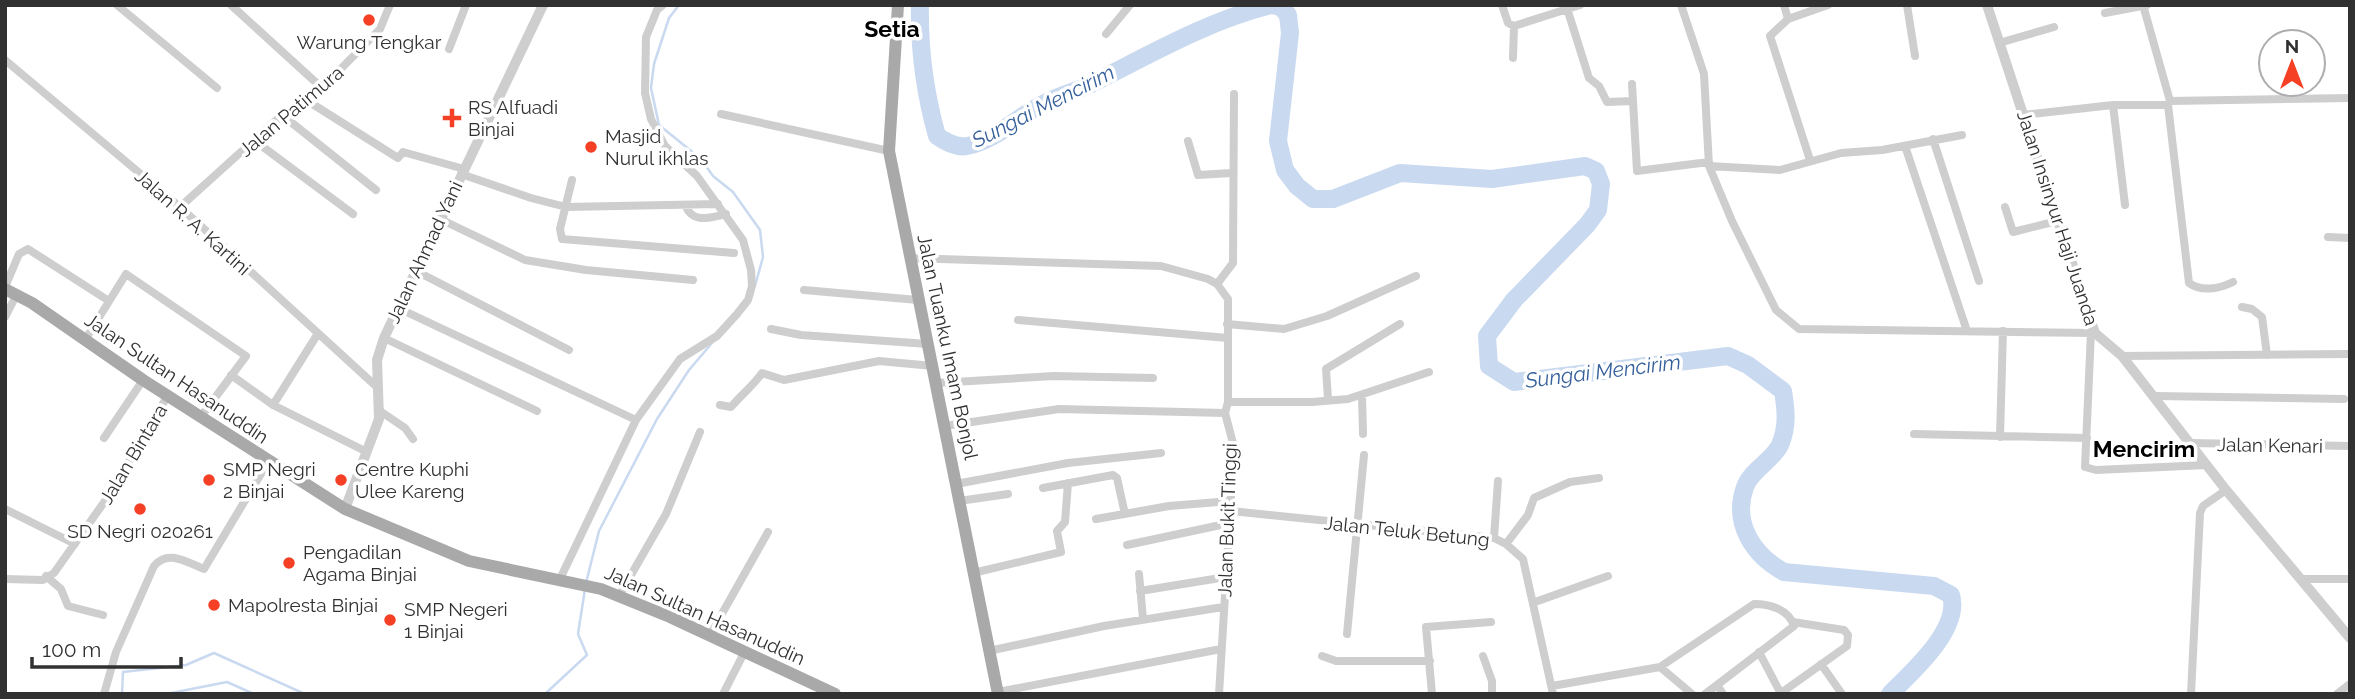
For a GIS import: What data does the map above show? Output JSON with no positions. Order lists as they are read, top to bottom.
{
  "streets": {
    "main road": ["Jalan Tuanku Imam Bonjol", "Jalan Sultan Hasanuddin"],
    "street": [
      "Jalan Patimura",
      "Jalan Insinyur Haji Juanda",
      "Jalan R. A. Kartini",
      "Jalan Ahmad Yani",
      "Jalan Kenari",
      "Jalan Bintara",
      "Jalan Bukit Tinggi",
      "Jalan Teluk Betung"
    ]
  },
  "crossings": [
    ["Jalan Patimura", "Jalan R. A. Kartini"],
    ["Jalan Insinyur Haji Juanda", "Jalan Kenari"],
    ["Jalan R. A. Kartini", "Jalan Ahmad Yani"],
    ["Jalan Ahmad Yani", "Jalan Sultan Hasanuddin"],
    ["Jalan Sultan Hasanuddin", "Jalan Bintara"],
    ["Jalan Bukit Tinggi", "Jalan Teluk Betung"]
  ],
  "districts": ["Setia", "Mencirim"],
  "water": ["Sungai Mencirim"],
  "places": {
    "other": [
      "Warung Tengkar",
      "Masjid Nurul ikhlas",
      "SMP Negri 2 Binjai",
      "Centre Kuphi Ulee Kareng",
      "SD Negri 020261",
      "Pengadilan Agama Binjai",
      "Mapolresta Binjai",
      "SMP Negeri 1 Binjai"
    ],
    "health": ["RS Alfuadi Binjai"]
  },
  "scale_bar": "100 m",
  "north": "top"
}
